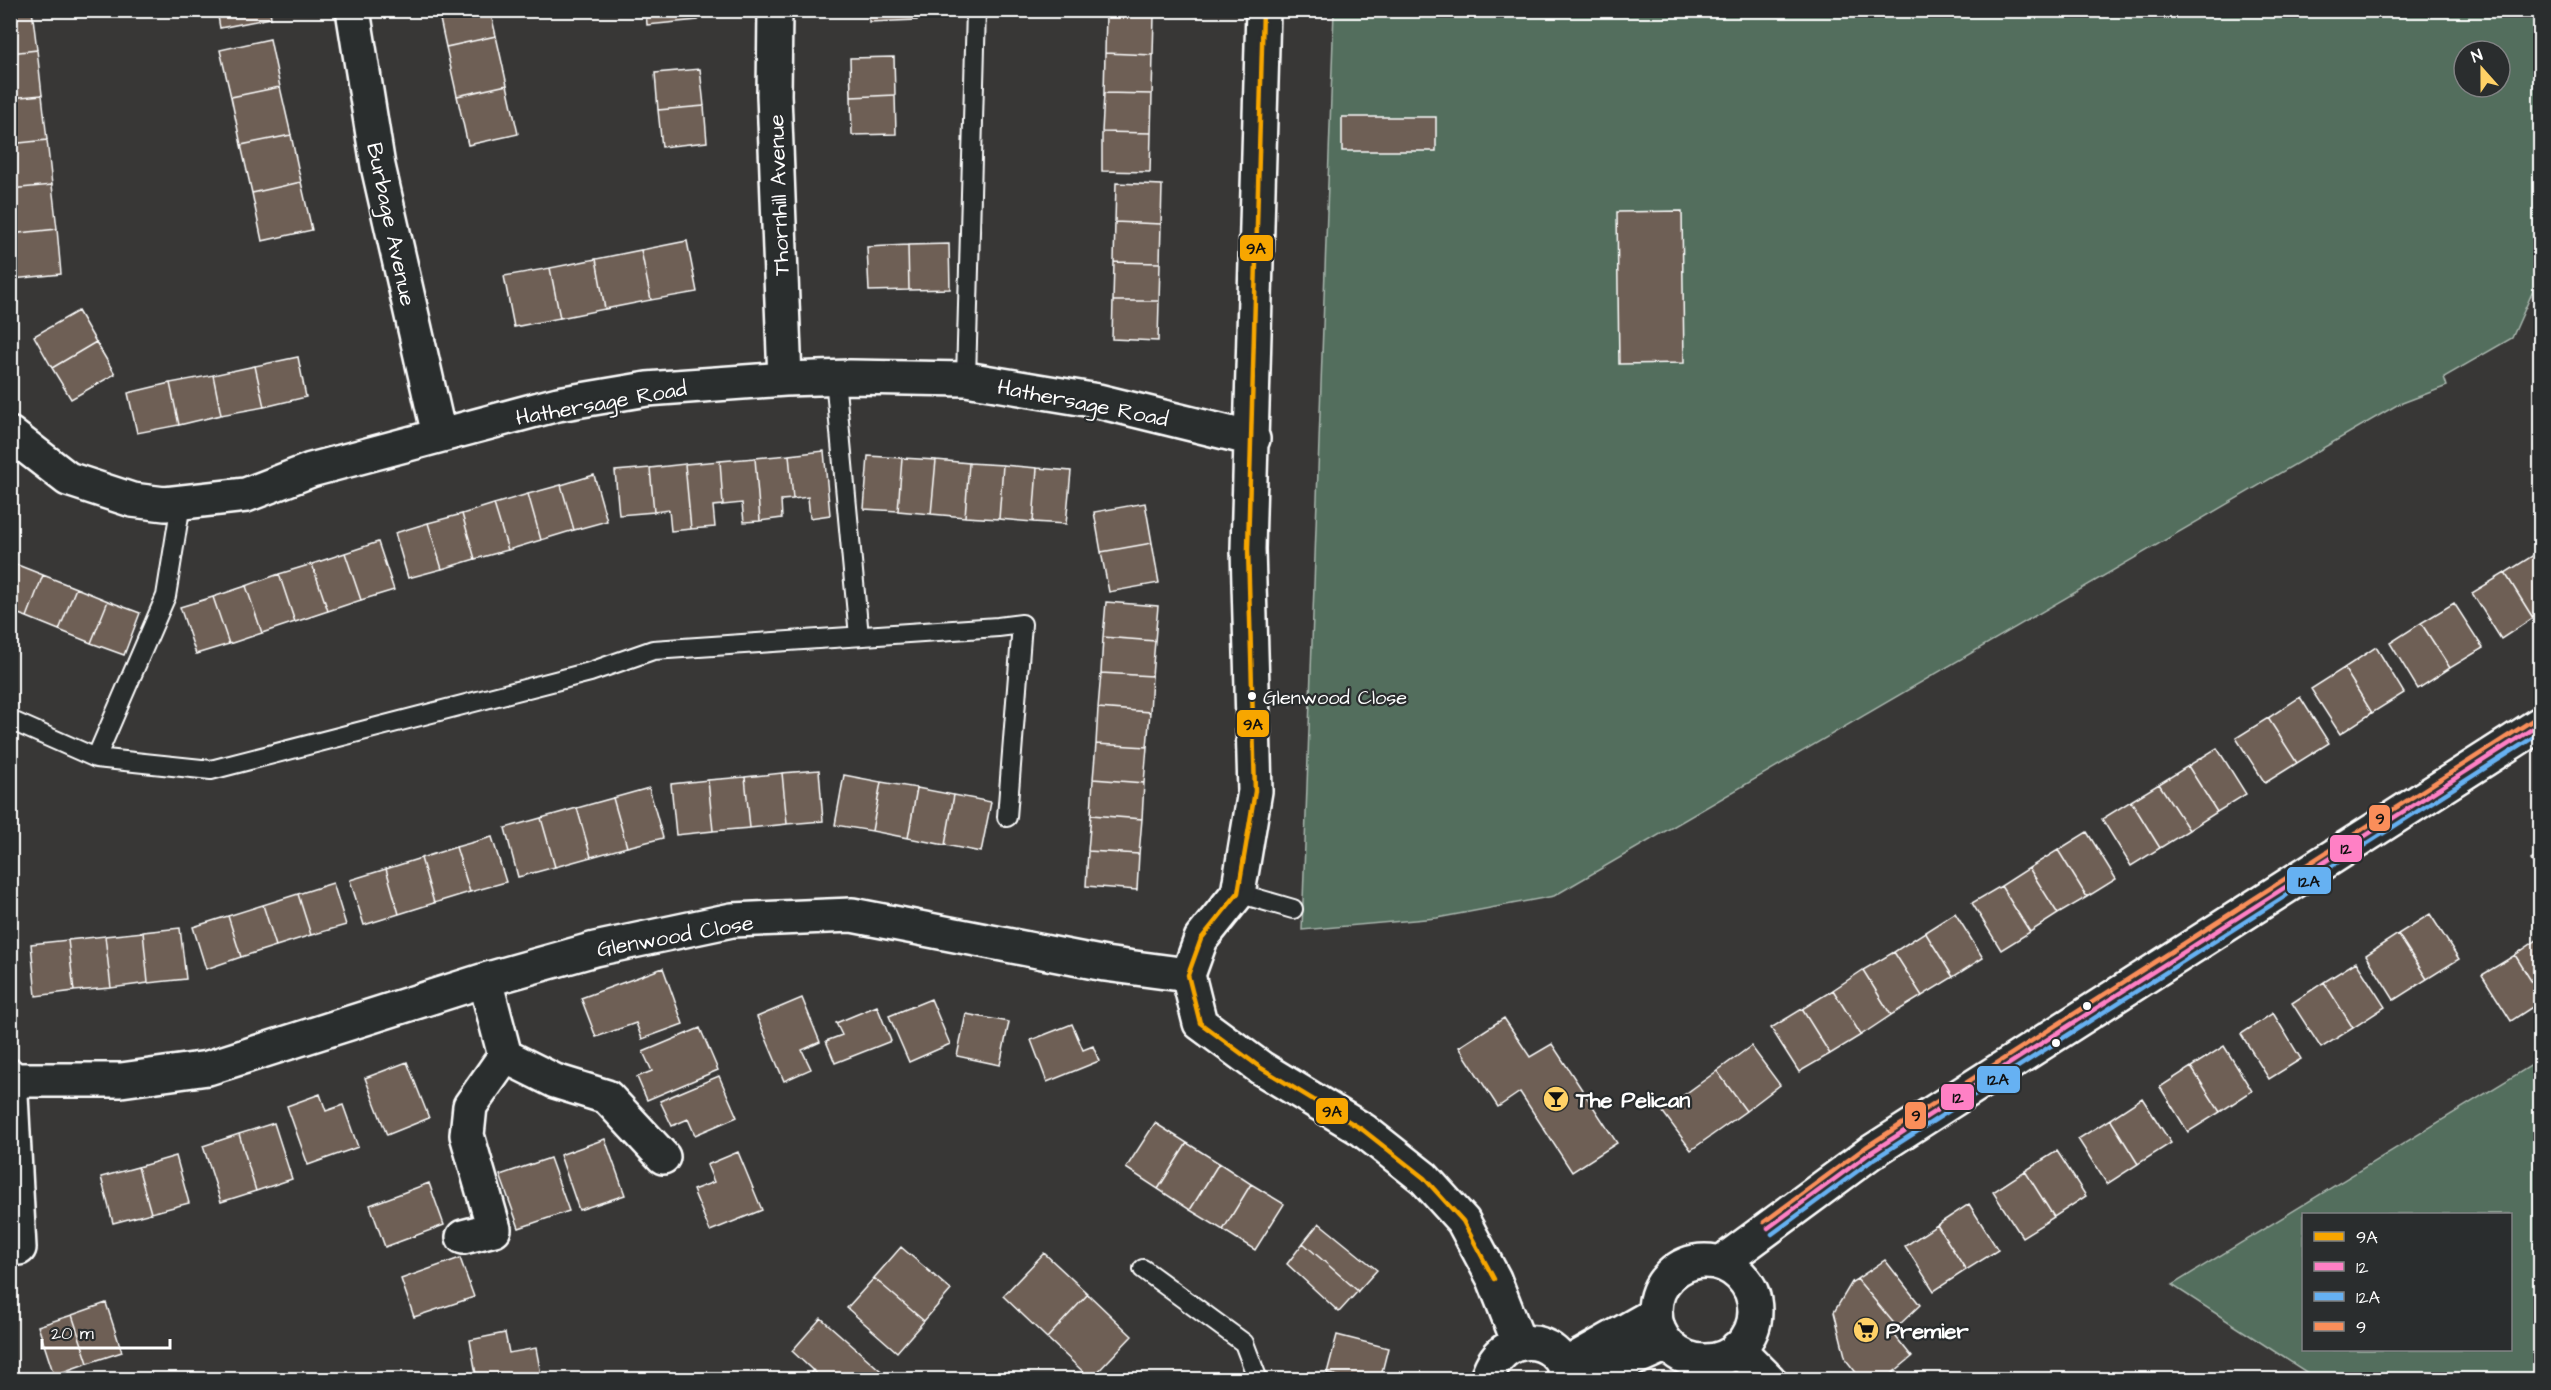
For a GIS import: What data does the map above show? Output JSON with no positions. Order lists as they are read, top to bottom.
{
  "streets": {
    "street": [
      "Thornhill Avenue",
      "Burbage Avenue",
      "Hathersage Road",
      "Glenwood Close"
    ]
  },
  "crossings": [
    ["Thornhill Avenue", "Hathersage Road"],
    ["Burbage Avenue", "Hathersage Road"]
  ],
  "places": {
    "other": ["Glenwood Close"],
    "bar": ["The Pelican"],
    "supermarket": ["Premier"]
  },
  "lines": [
    "transit line 9A",
    "transit line 9",
    "transit line 12",
    "transit line 12A"
  ],
  "legend": [
    "9A",
    "12",
    "12A",
    "9"
  ],
  "scale_bar": "20 m",
  "north": "top"
}
